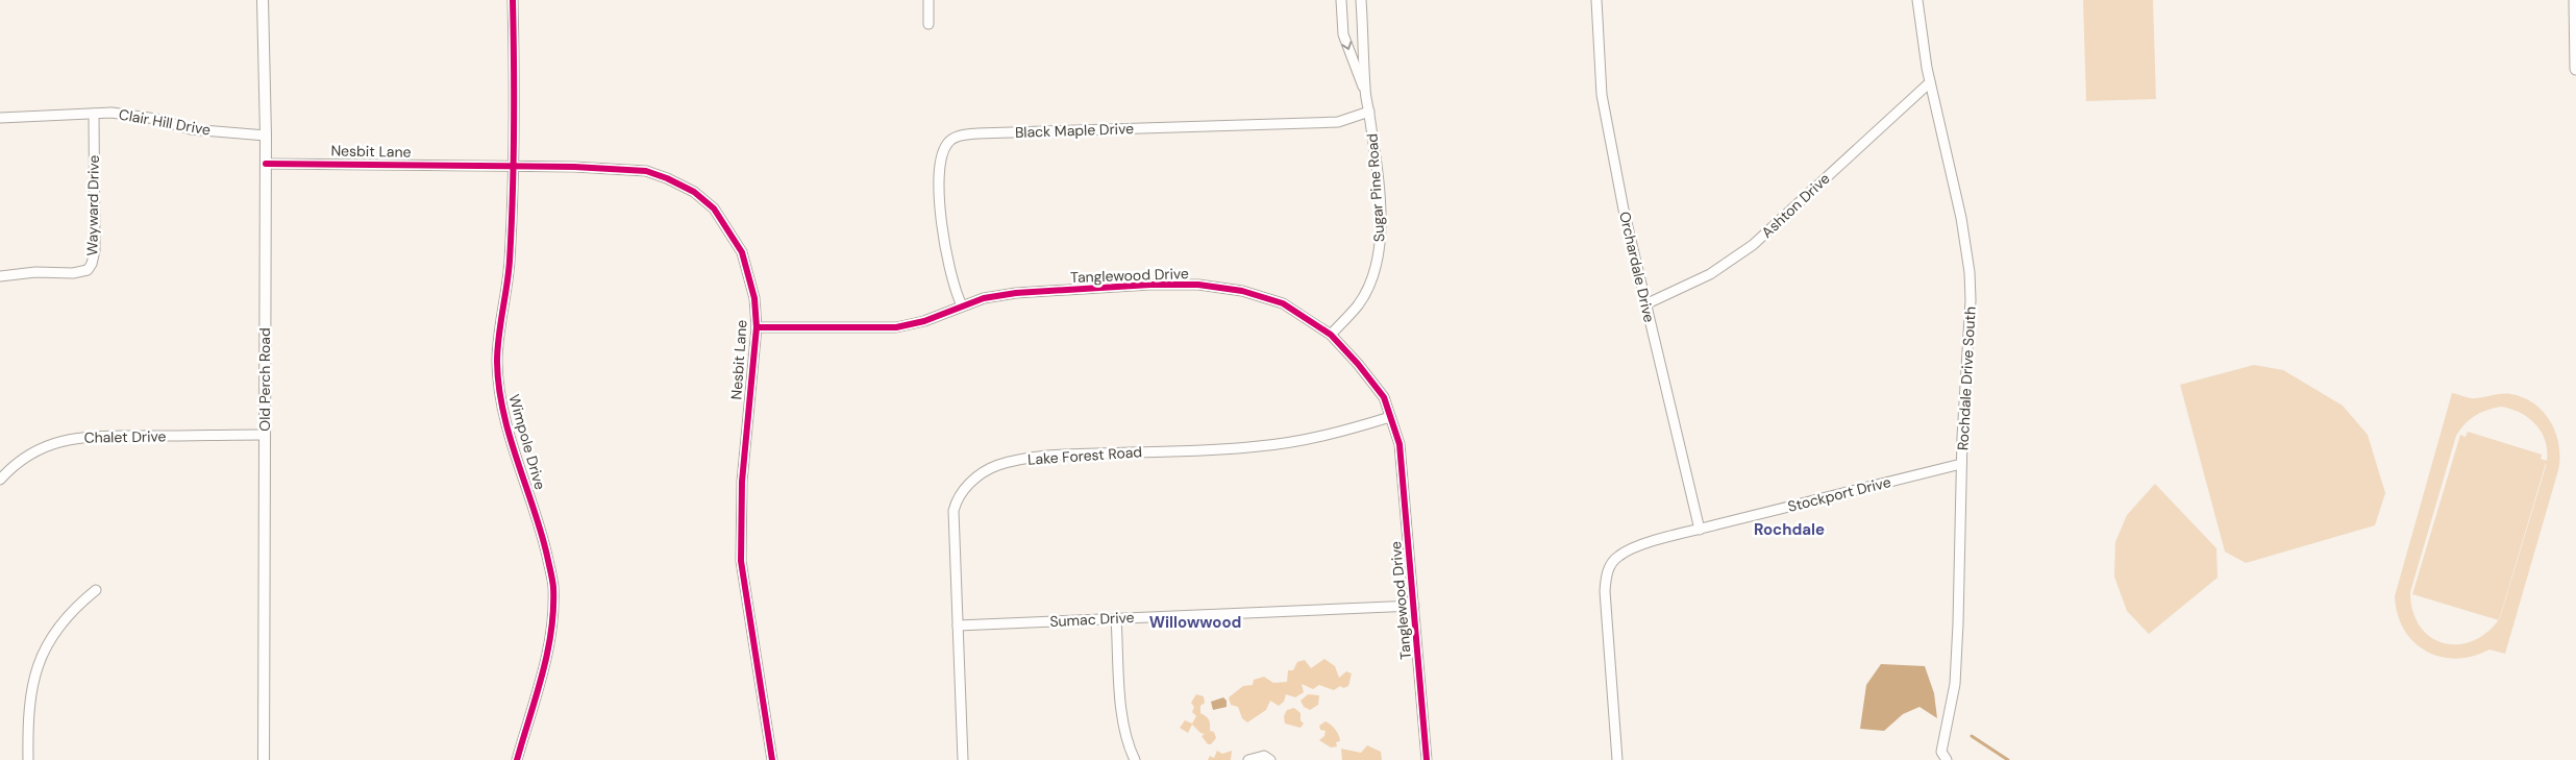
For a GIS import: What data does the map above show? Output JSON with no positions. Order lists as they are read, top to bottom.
{
  "streets": {
    "street": [
      "Clair Hill Drive",
      "Black Maple Drive",
      "Nesbit Lane",
      "Sugar Pine Road",
      "Wayward Drive",
      "Ashton Drive",
      "Orchardale Drive",
      "Tanglewood Drive",
      "Rochdale Drive South",
      "Old Perch Road",
      "Chalet Drive",
      "Wimpole Drive",
      "Lake Forest Road",
      "Stockport Drive",
      "Sumac Drive"
    ]
  },
  "crossings": [
    ["Clair Hill Drive", "Wayward Drive"],
    ["Clair Hill Drive", "Old Perch Road"],
    ["Black Maple Drive", "Sugar Pine Road"],
    ["Black Maple Drive", "Tanglewood Drive"],
    ["Nesbit Lane", "Tanglewood Drive"],
    ["Nesbit Lane", "Old Perch Road"],
    ["Nesbit Lane", "Wimpole Drive"],
    ["Sugar Pine Road", "Tanglewood Drive"],
    ["Ashton Drive", "Orchardale Drive"],
    ["Ashton Drive", "Rochdale Drive South"],
    ["Orchardale Drive", "Stockport Drive"],
    ["Tanglewood Drive", "Lake Forest Road"],
    ["Tanglewood Drive", "Sumac Drive"],
    ["Rochdale Drive South", "Stockport Drive"],
    ["Old Perch Road", "Chalet Drive"],
    ["Lake Forest Road", "Sumac Drive"]
  ],
  "districts": ["Rochdale", "Willowwood"]
}
